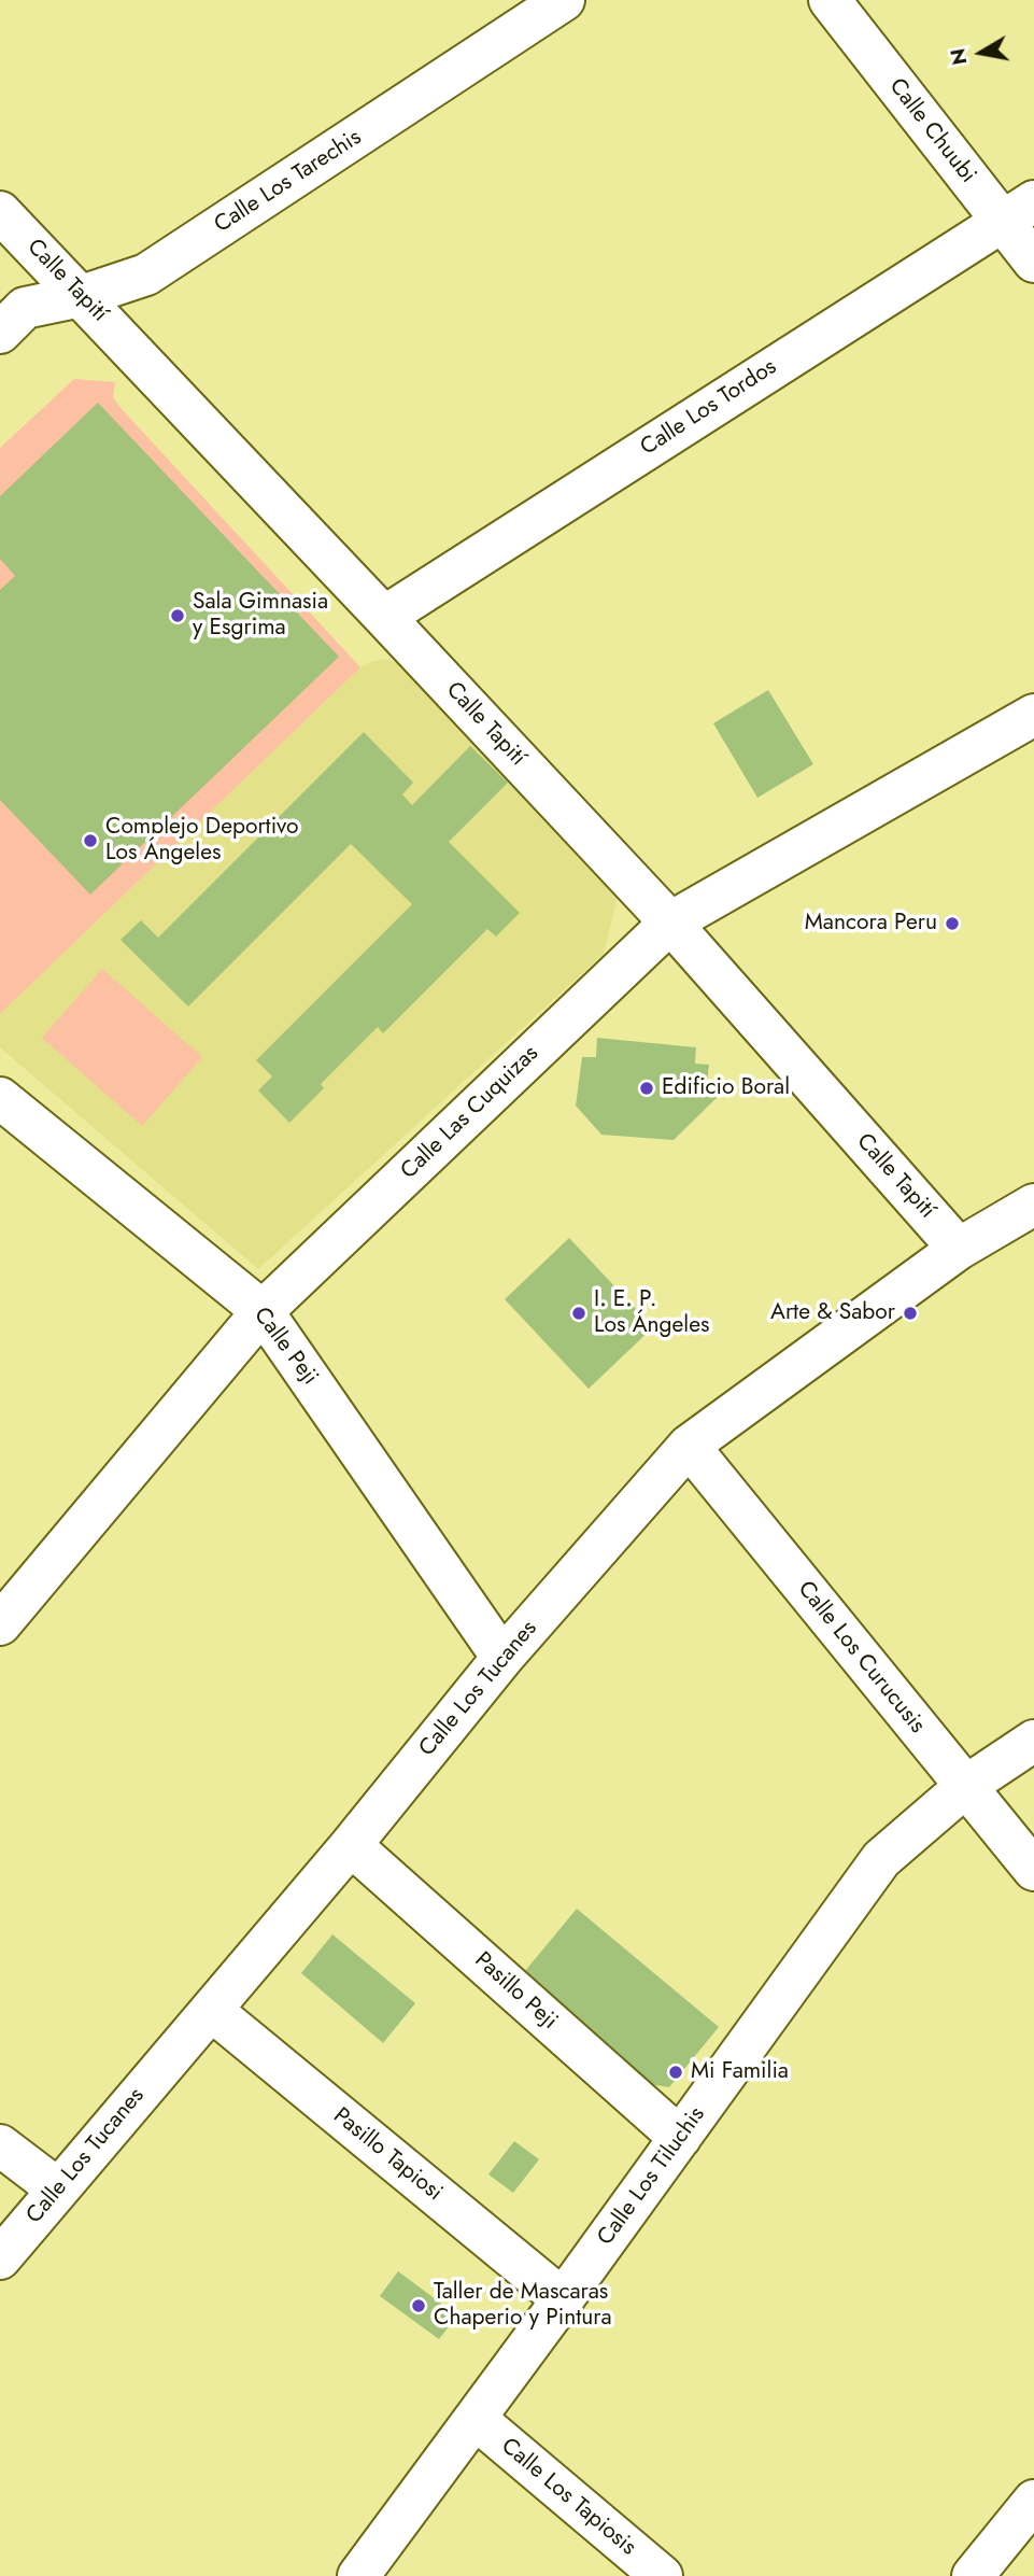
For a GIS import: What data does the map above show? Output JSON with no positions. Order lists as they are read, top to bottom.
{
  "streets": {
    "street": [
      "Calle Chuubi",
      "Calle Los Tarechis",
      "Calle Tapití",
      "Calle Los Tordos",
      "Calle Las Cuquizas",
      "Calle Peji",
      "Calle Los Curucusis",
      "Calle Los Tucanes",
      "Pasillo Peji",
      "Pasillo Tapiosi",
      "Calle Los Tiluchis",
      "Calle Los Tapiosis"
    ]
  },
  "crossings": [
    ["Calle Chuubi", "Calle Los Tordos"],
    ["Calle Los Tarechis", "Calle Tapití"],
    ["Calle Tapití", "Calle Los Tordos"],
    ["Calle Tapití", "Calle Las Cuquizas"],
    ["Calle Tapití", "Calle Los Tucanes"],
    ["Calle Las Cuquizas", "Calle Peji"],
    ["Calle Peji", "Calle Los Tucanes"],
    ["Calle Los Curucusis", "Calle Los Tucanes"],
    ["Calle Los Curucusis", "Calle Los Tiluchis"],
    ["Calle Los Tucanes", "Pasillo Peji"],
    ["Calle Los Tucanes", "Pasillo Tapiosi"],
    ["Pasillo Peji", "Calle Los Tiluchis"],
    ["Pasillo Tapiosi", "Calle Los Tiluchis"],
    ["Calle Los Tiluchis", "Calle Los Tapiosis"]
  ],
  "places": [
    "Sala Gimnasia y Esgrima",
    "Complejo Deportivo Los Ángeles",
    "Mancora Peru",
    "Edificio Boral",
    "I. E. P. Los Ángeles",
    "Arte & Sabor",
    "Mi Familia",
    "Taller de Mascaras Chaperio y Pintura"
  ],
  "north": "left"
}
